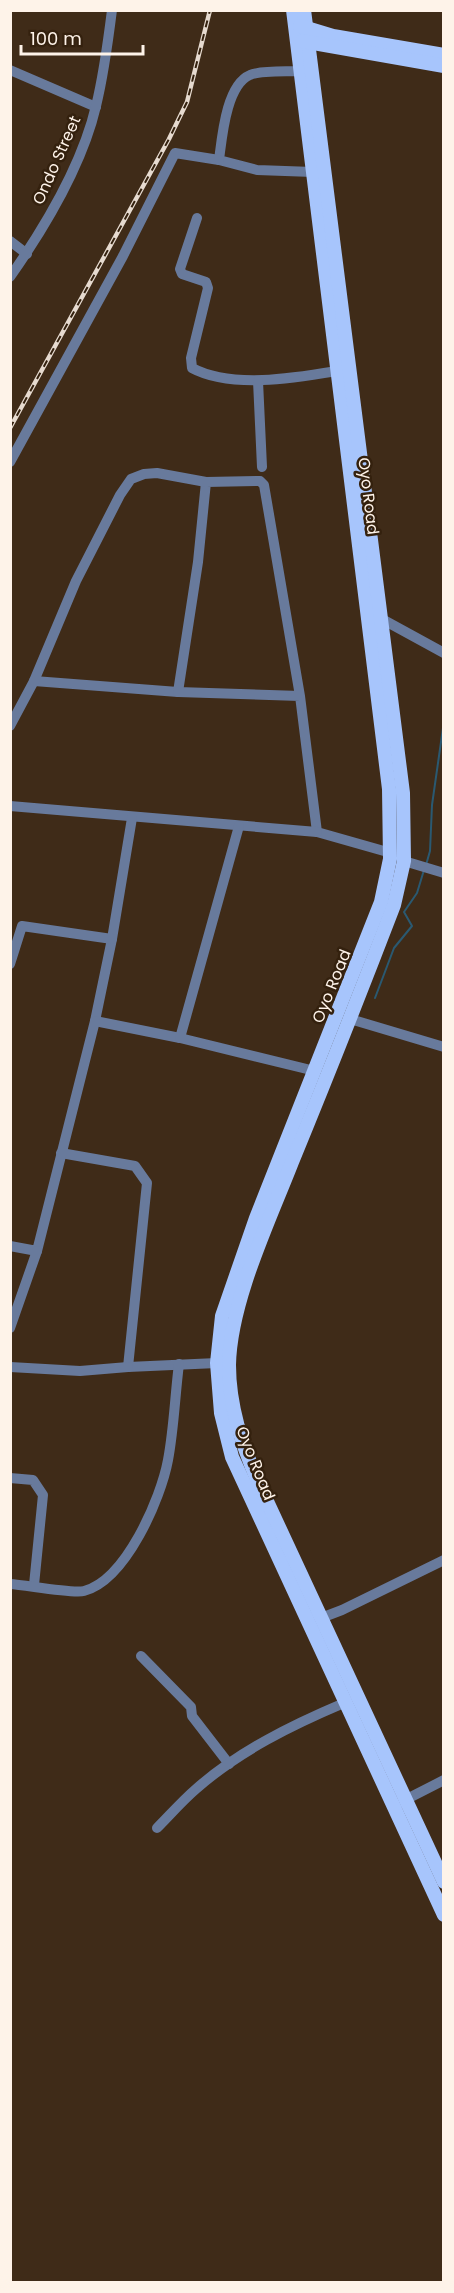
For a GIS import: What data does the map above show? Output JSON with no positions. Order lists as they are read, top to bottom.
{
  "streets": {
    "main road": ["Oyo Road"],
    "street": ["Ondo Street"]
  },
  "scale_bar": "100 m"
}
